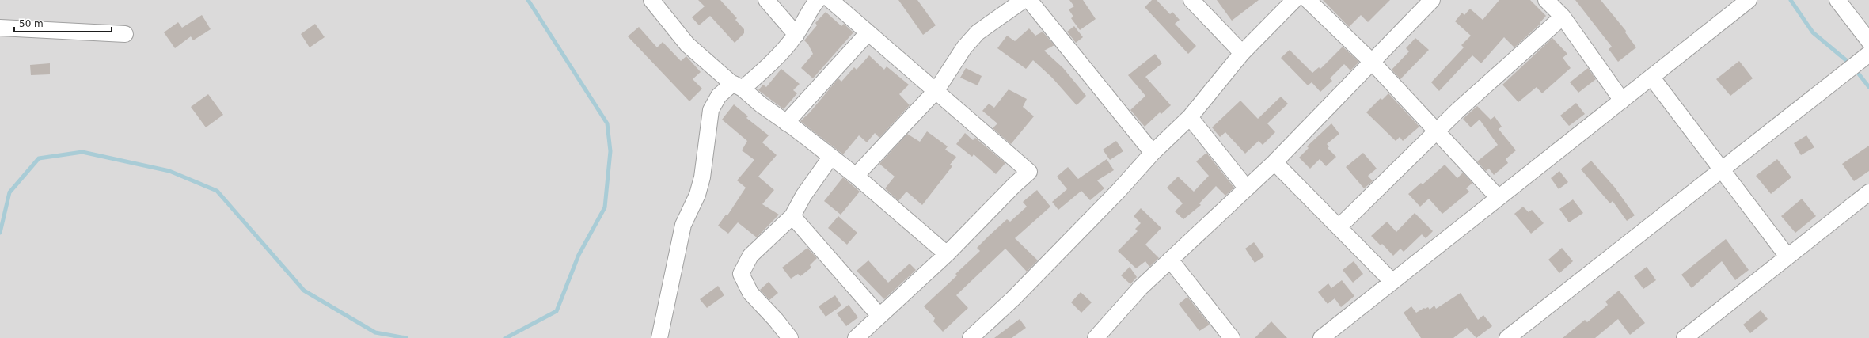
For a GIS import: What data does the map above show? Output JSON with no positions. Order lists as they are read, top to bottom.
{
  "scale_bar": "50 m"
}
